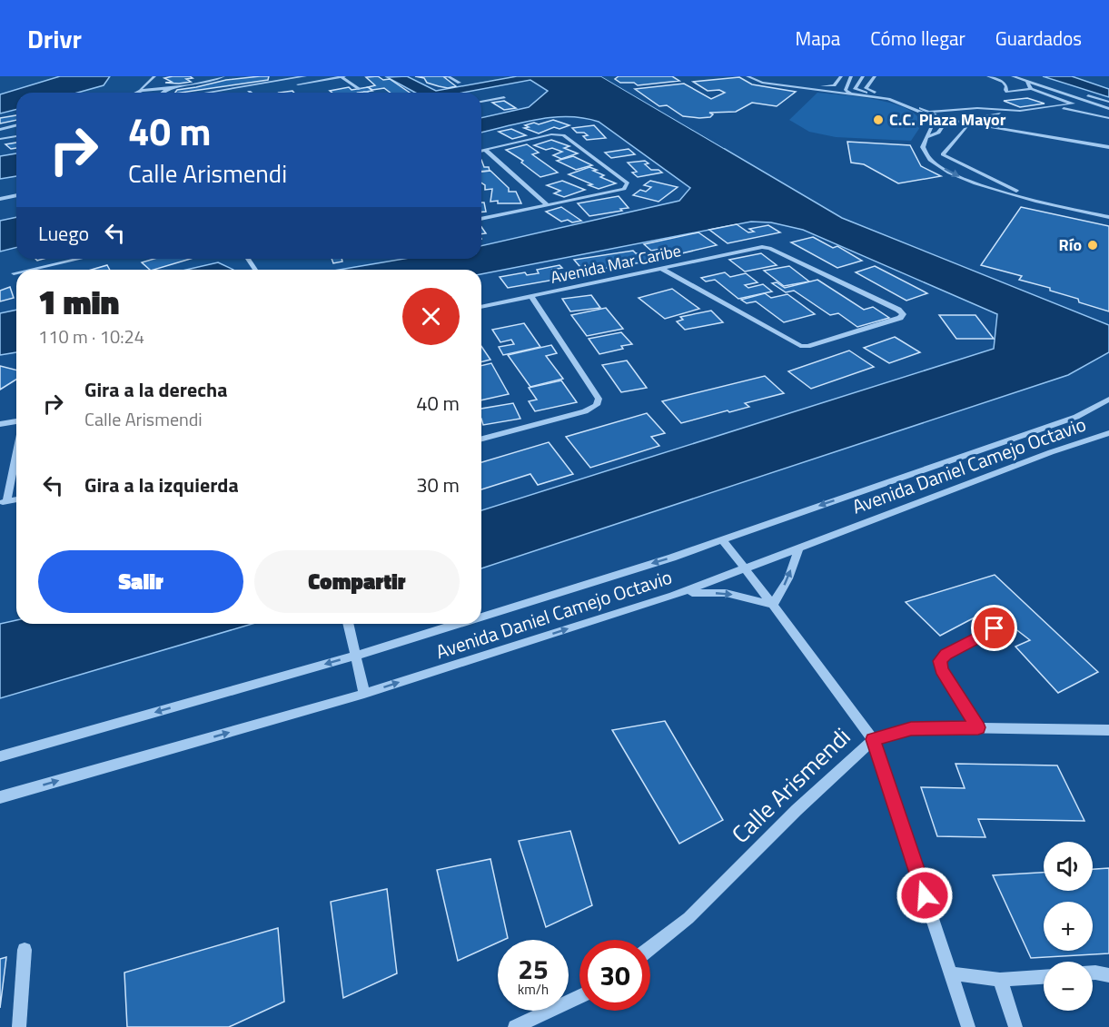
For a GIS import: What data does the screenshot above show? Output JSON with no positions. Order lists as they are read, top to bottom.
{
  "streets": {
    "street": ["Avenida Mar Caribe", "Avenida Daniel Camejo Octavio", "Calle Arismendi"]
  },
  "places": ["C.C. Plaza Mayor", "Río"],
  "page": {
    "header": "Drivr",
    "nav": ["Mapa", "Cómo llegar", "Guardados"],
    "turn": ["40 m", "Calle Arismendi"],
    "then": "Luego",
    "heading": ["1 min", "110 m · 10:24"],
    "list": [
      {
        "name": "Gira a la derecha",
        "note": "Calle Arismendi",
        "value": "40 m"
      },
      {
        "name": "Gira a la izquierda",
        "value": "30 m"
      }
    ],
    "buttons": ["Salir", "Compartir"],
    "map_buttons": ["+", "−"],
    "speed": "25 km/h",
    "limit": "30"
  }
}
